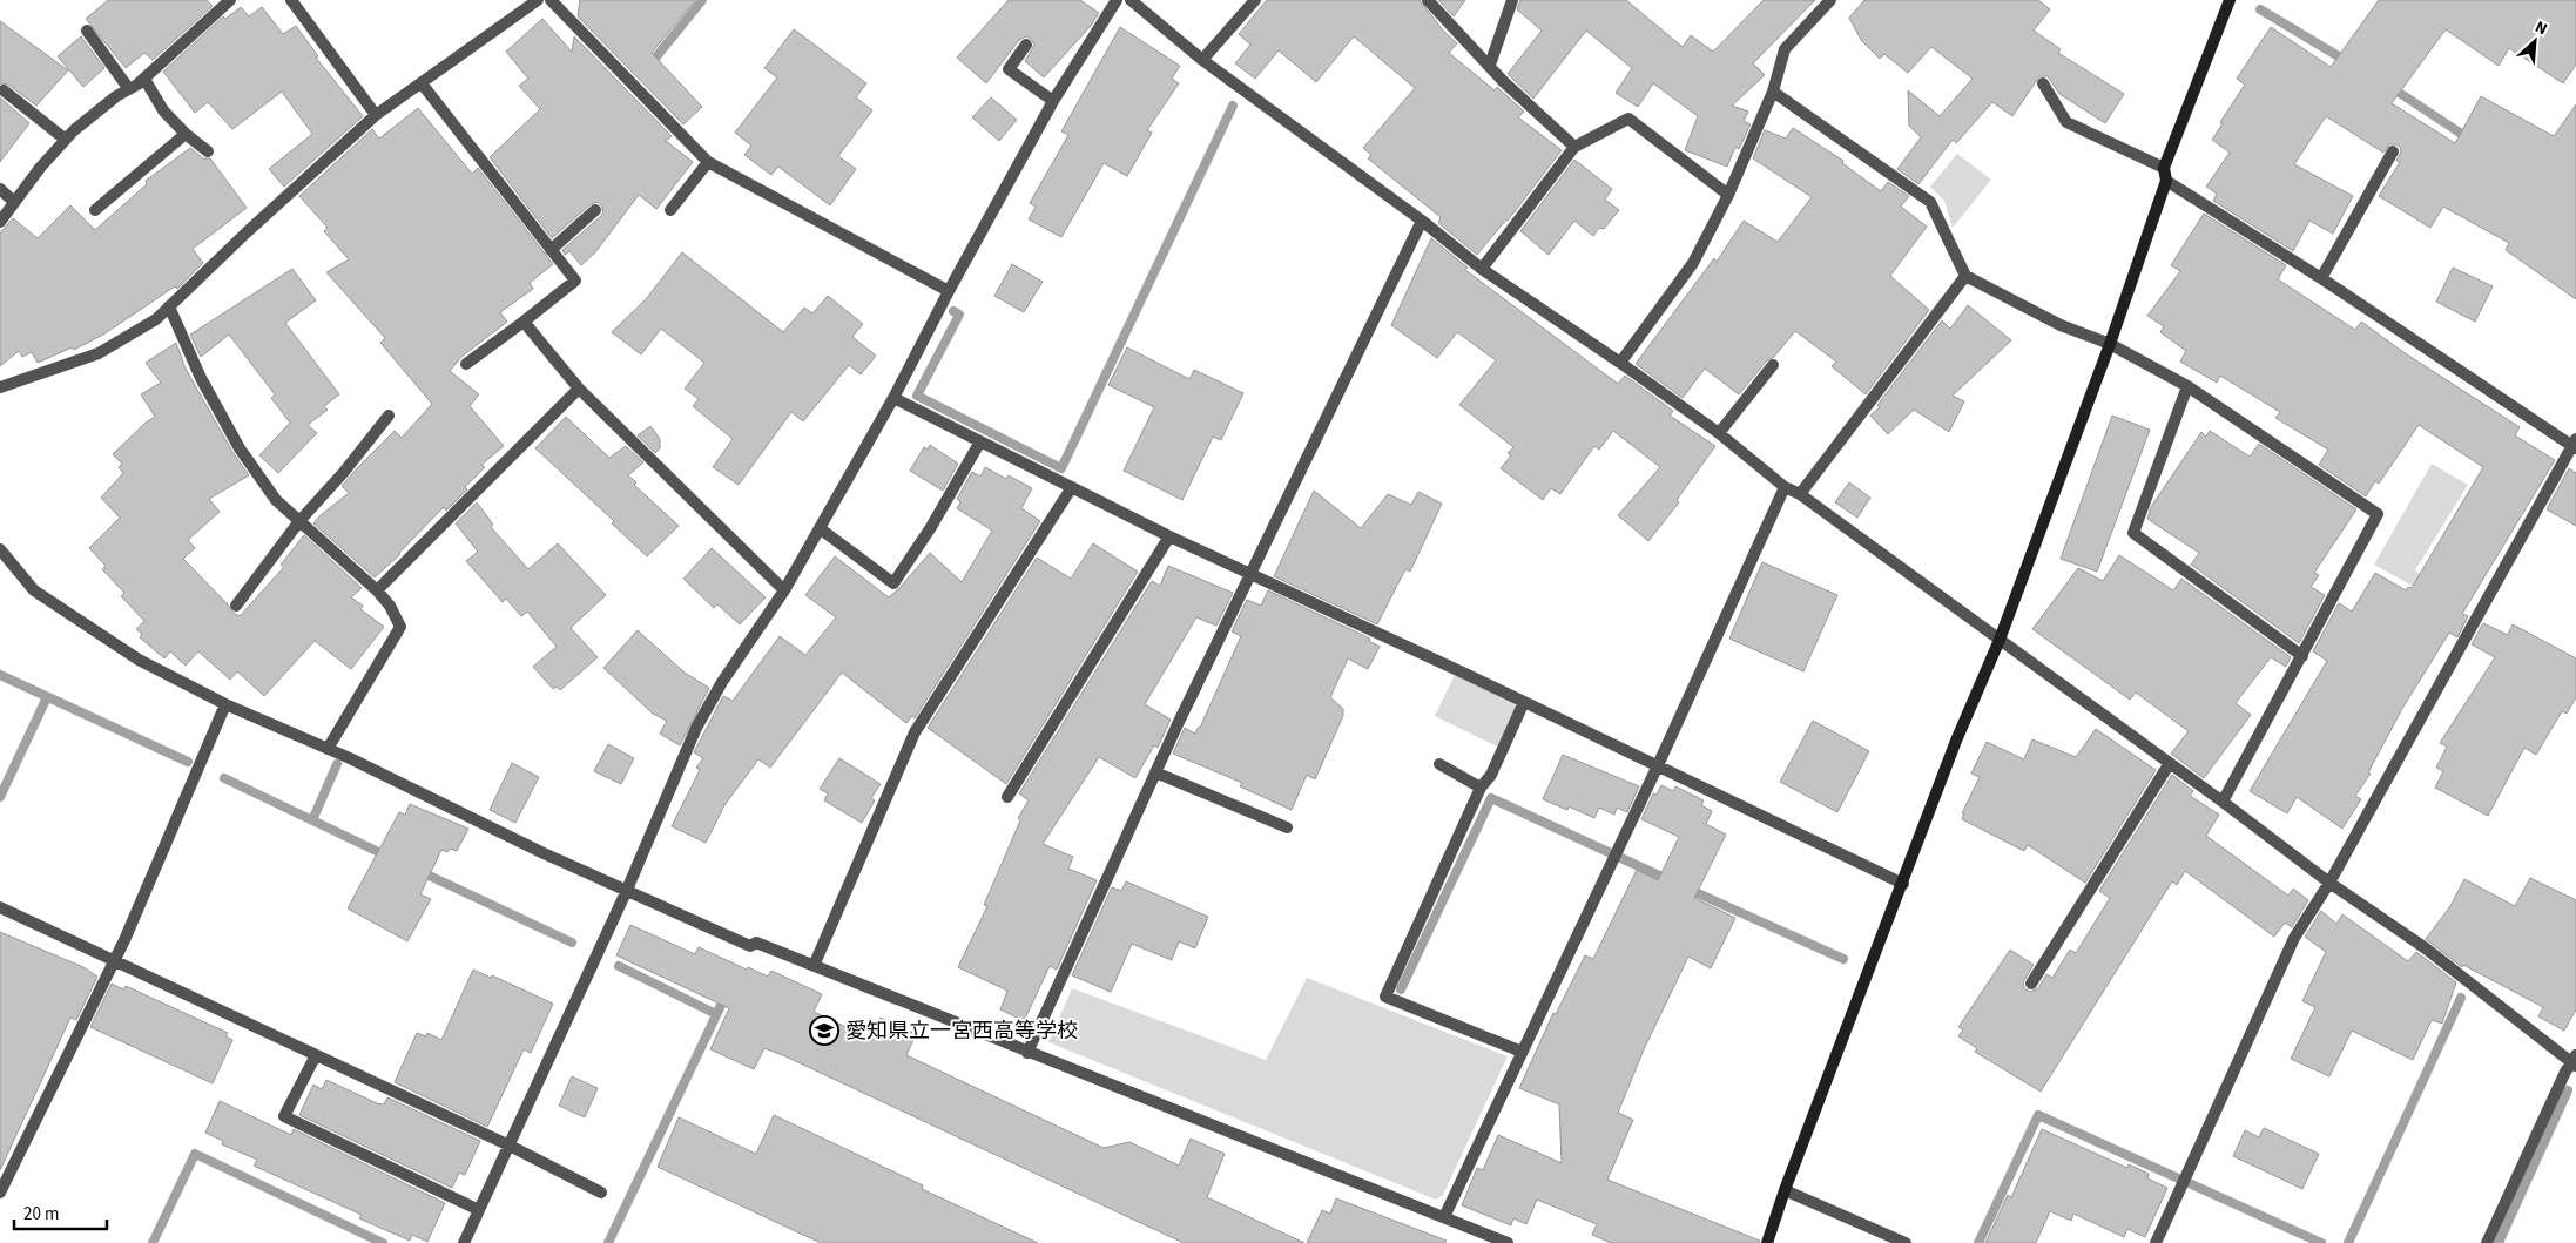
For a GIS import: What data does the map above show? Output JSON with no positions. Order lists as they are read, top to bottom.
{
  "places": {
    "school or university": ["愛知県立一宮西高等学校"]
  },
  "scale_bar": "20 m",
  "north": "top right"
}
